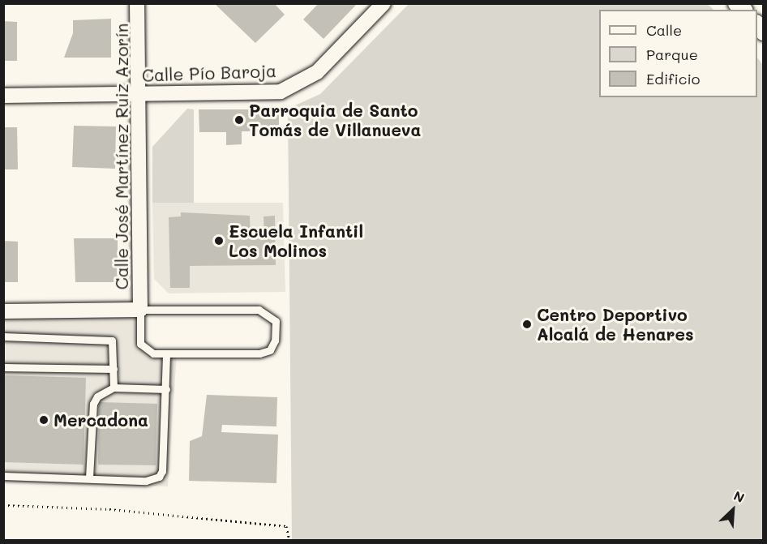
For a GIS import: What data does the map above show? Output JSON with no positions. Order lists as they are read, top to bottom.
{
  "streets": {
    "street": ["Calle Pío Baroja", "Calle José Martínez Ruiz Azorín"]
  },
  "crossings": [
    ["Calle Pío Baroja", "Calle José Martínez Ruiz Azorín"]
  ],
  "places": [
    "Parroquia de Santo Tomás de Villanueva",
    "Escuela Infantil Los Molinos",
    "Centro Deportivo Alcalá de Henares",
    "Mercadona"
  ],
  "legend": ["Calle", "Parque", "Edificio"],
  "north": "top right"
}
